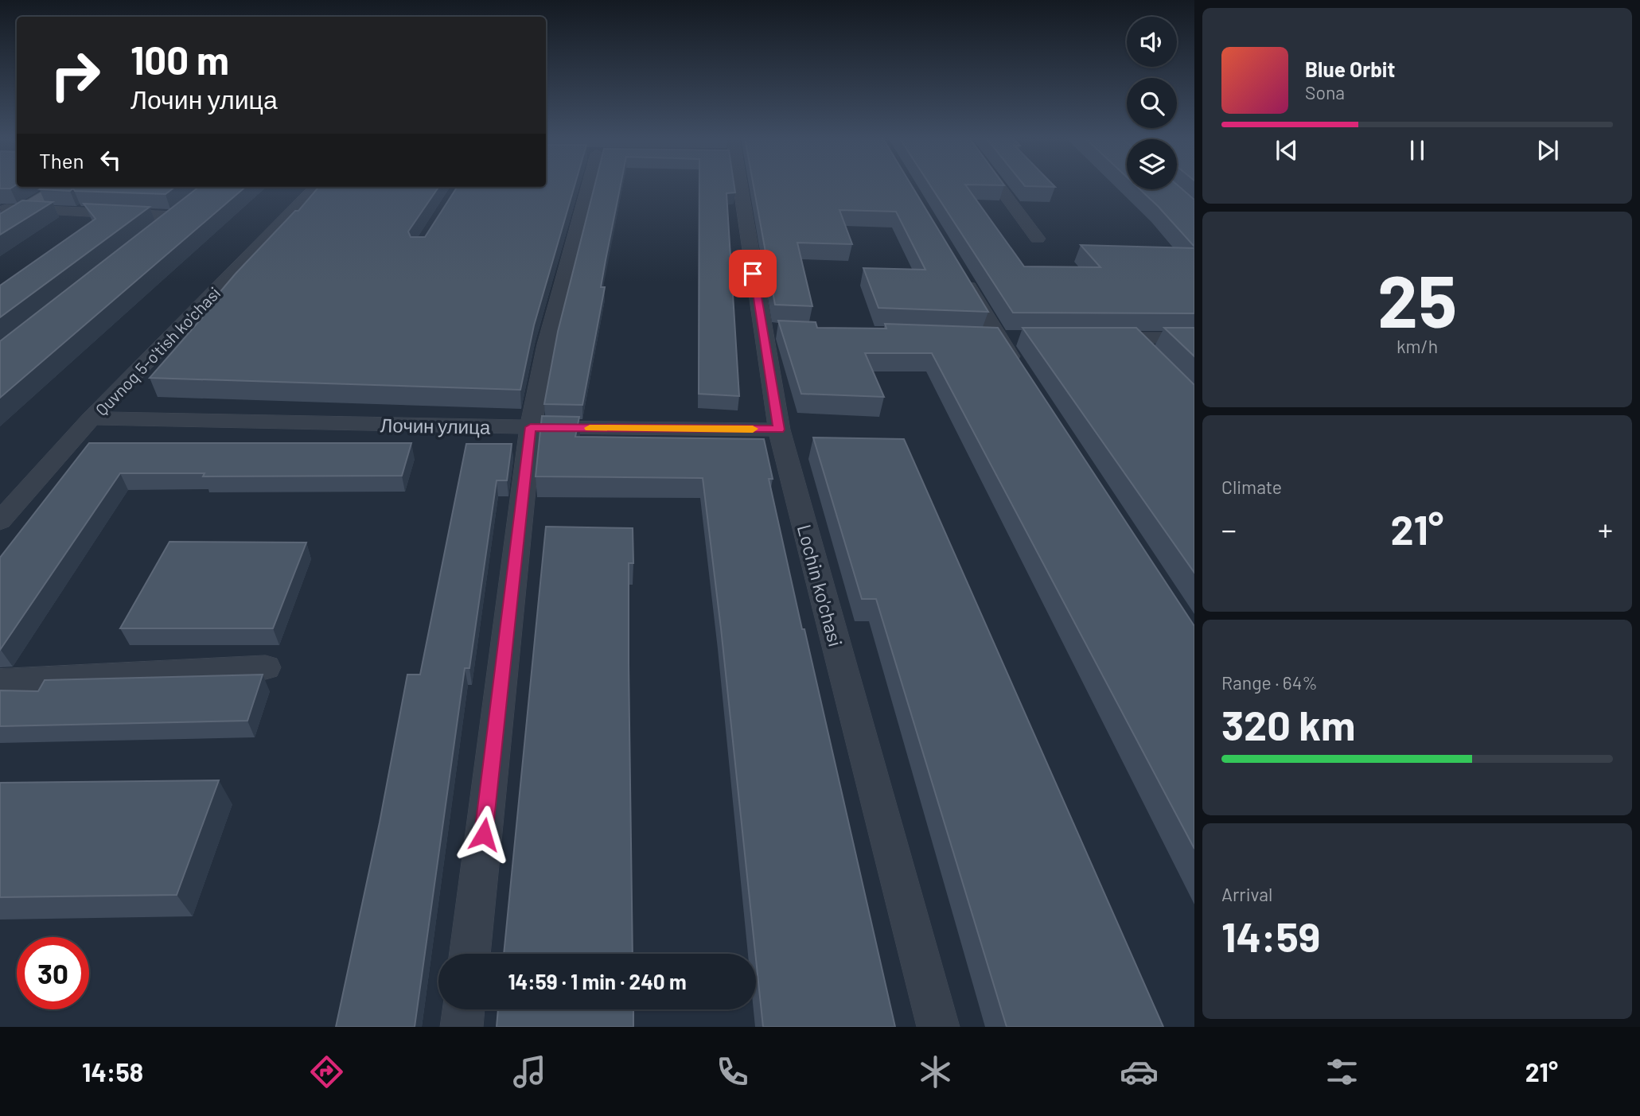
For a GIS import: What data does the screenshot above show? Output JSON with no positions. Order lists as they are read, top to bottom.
{
  "streets": {
    "street": ["Quvnoq 5-o'tish ko'chasi", "Лочин улица", "Lochin ko'chasi"]
  },
  "crossings": [
    ["Quvnoq 5-o'tish ko'chasi", "Лочин улица"],
    ["Лочин улица", "Lochin ko'chasi"]
  ],
  "page": {
    "turn": ["100 m", "Лочин улица"],
    "song": ["Blue Orbit", "Sona"],
    "then": "Then",
    "tile": [
      ["25", "km/h"],
      "Climate",
      ["Range · 64%", "320 km"],
      ["Arrival", "14:59"]
    ],
    "heat": ["−", "21°", "+"],
    "limit": "30",
    "trip": "14:59 · 1 min · 240 m",
    "tabs": ["14:58", "21°"]
  }
}
